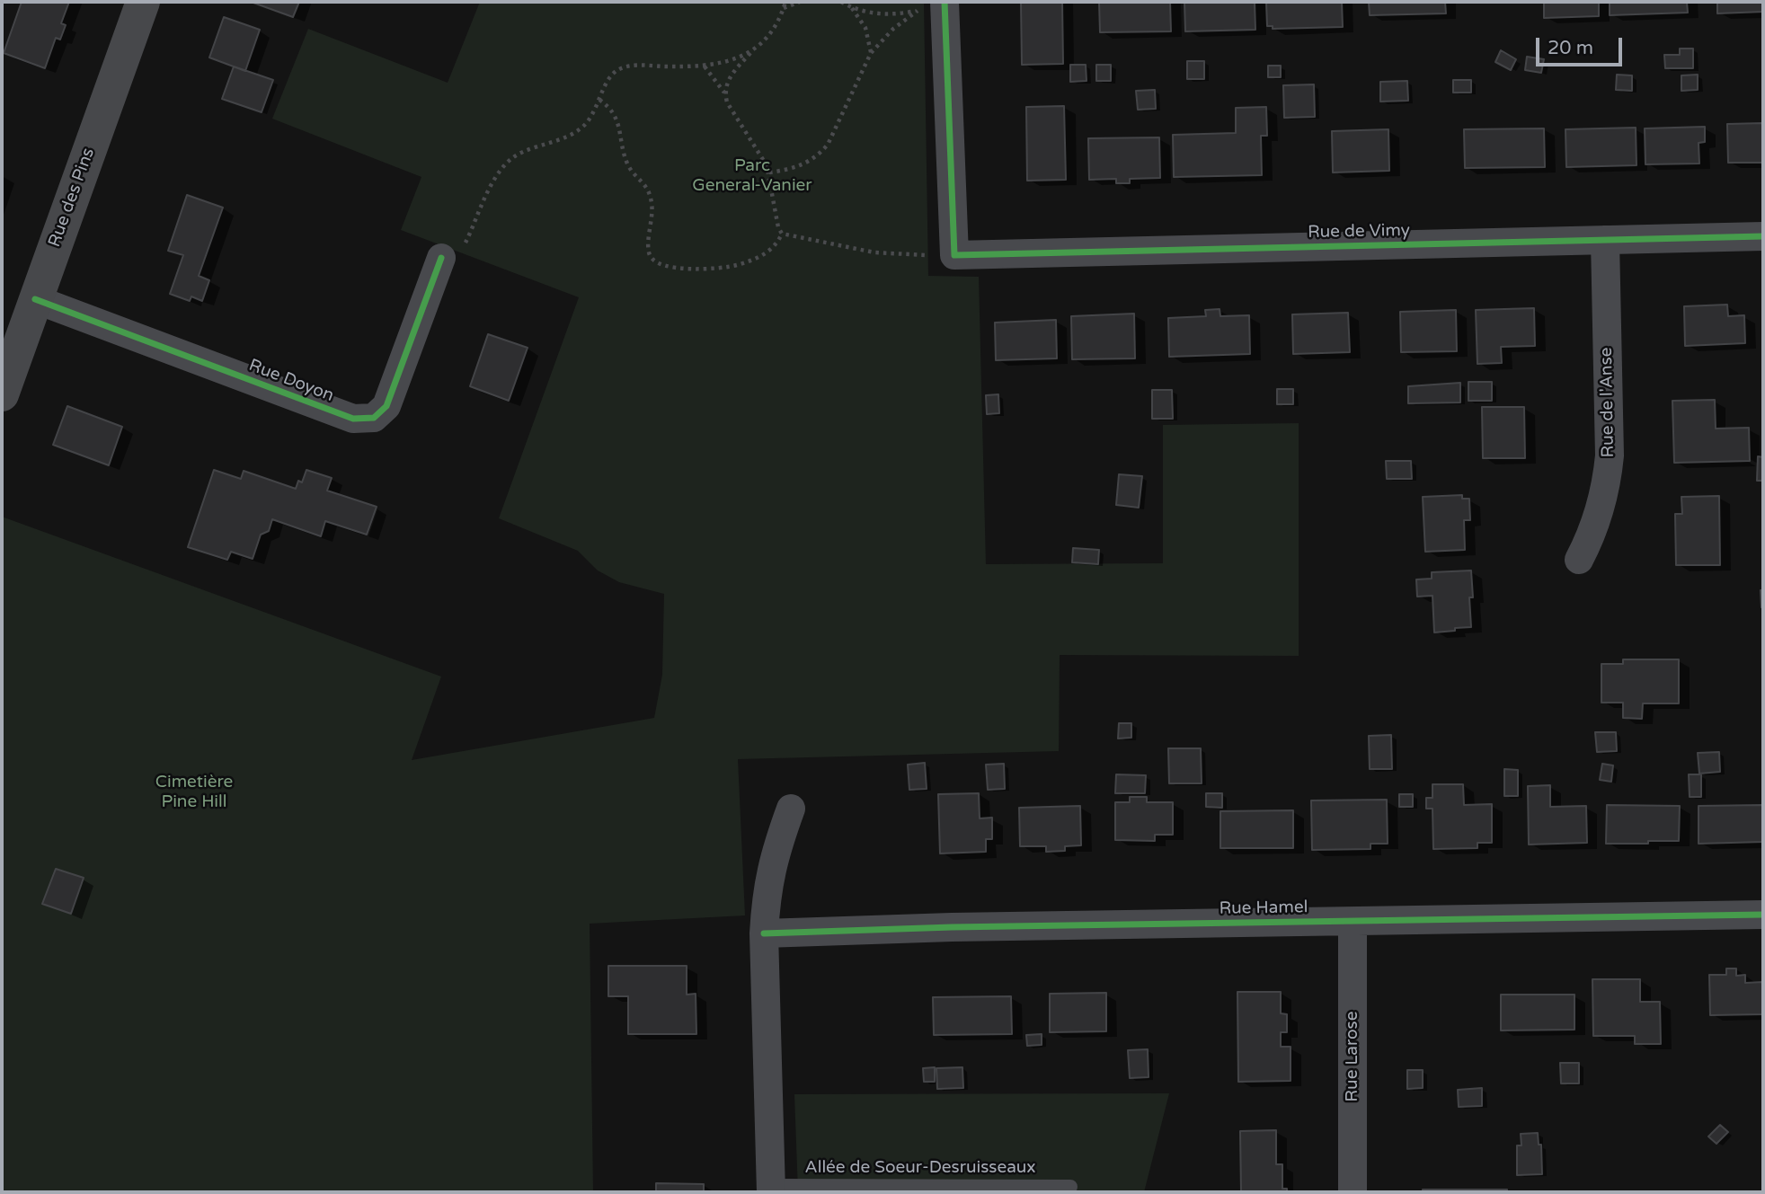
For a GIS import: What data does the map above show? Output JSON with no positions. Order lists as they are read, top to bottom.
{
  "streets": {
    "street": [
      "Rue des Pins",
      "Rue de Vimy",
      "Rue Doyon",
      "Rue de l'Anse",
      "Rue Hamel",
      "Rue Larose"
    ],
    "lane": ["Allée de Soeur-Desruisseaux"]
  },
  "crossings": [
    ["Rue des Pins", "Rue Doyon"],
    ["Rue de Vimy", "Rue de l'Anse"],
    ["Rue Hamel", "Rue Larose"]
  ],
  "parks": ["Parc General-Vanier", "Cimetière Pine Hill"],
  "scale_bar": "20 m"
}
